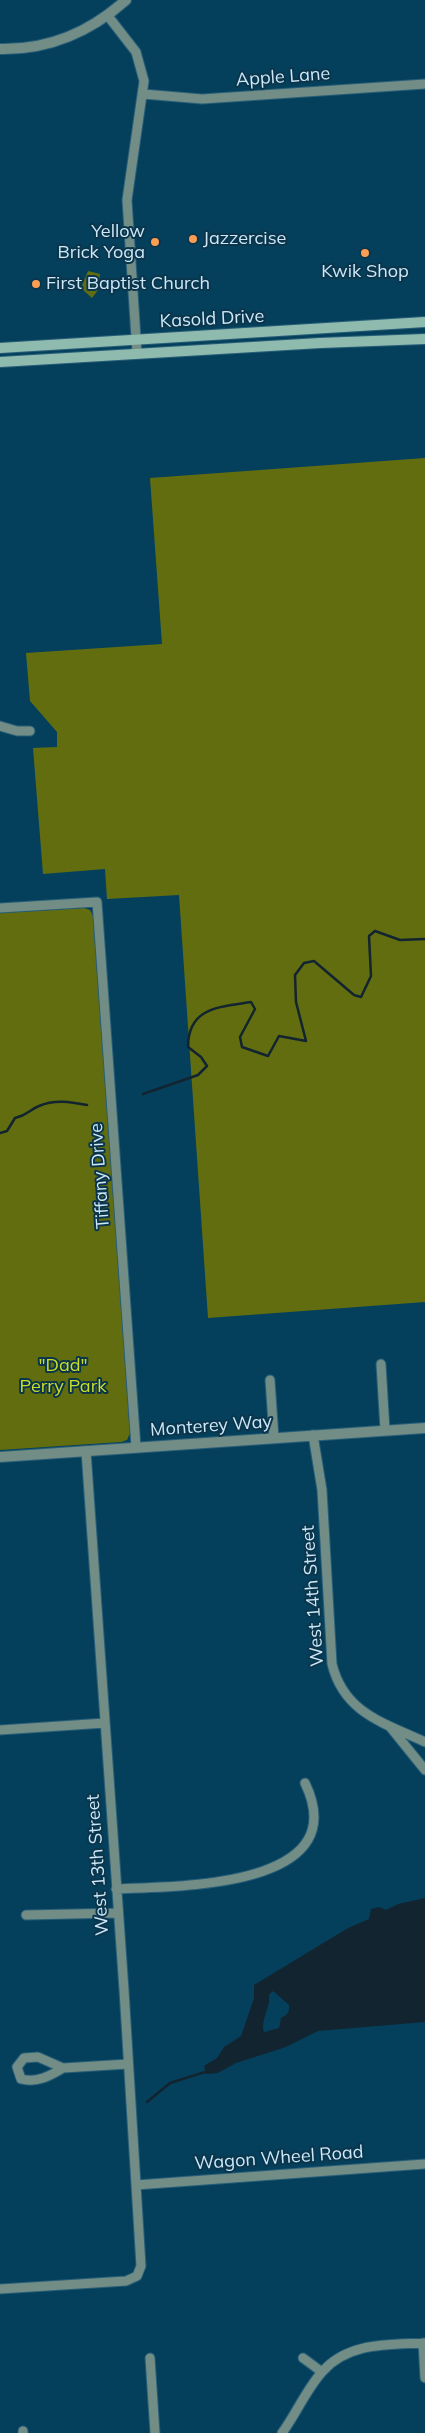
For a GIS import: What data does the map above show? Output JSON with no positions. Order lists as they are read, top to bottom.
{
  "streets": {
    "main road": ["Kasold Drive"],
    "street": [
      "Apple Lane",
      "Tiffany Drive",
      "Monterey Way",
      "West 14th Street",
      "West 13th Street",
      "Wagon Wheel Road"
    ]
  },
  "crossings": [
    ["Tiffany Drive", "Monterey Way"],
    ["Monterey Way", "West 14th Street"],
    ["Monterey Way", "West 13th Street"],
    ["West 13th Street", "Wagon Wheel Road"]
  ],
  "parks": ["\"Dad\" Perry Park"],
  "places": [
    "Jazzercise",
    "Yellow Brick Yoga",
    "Kwik Shop",
    "First Baptist Church"
  ]
}
